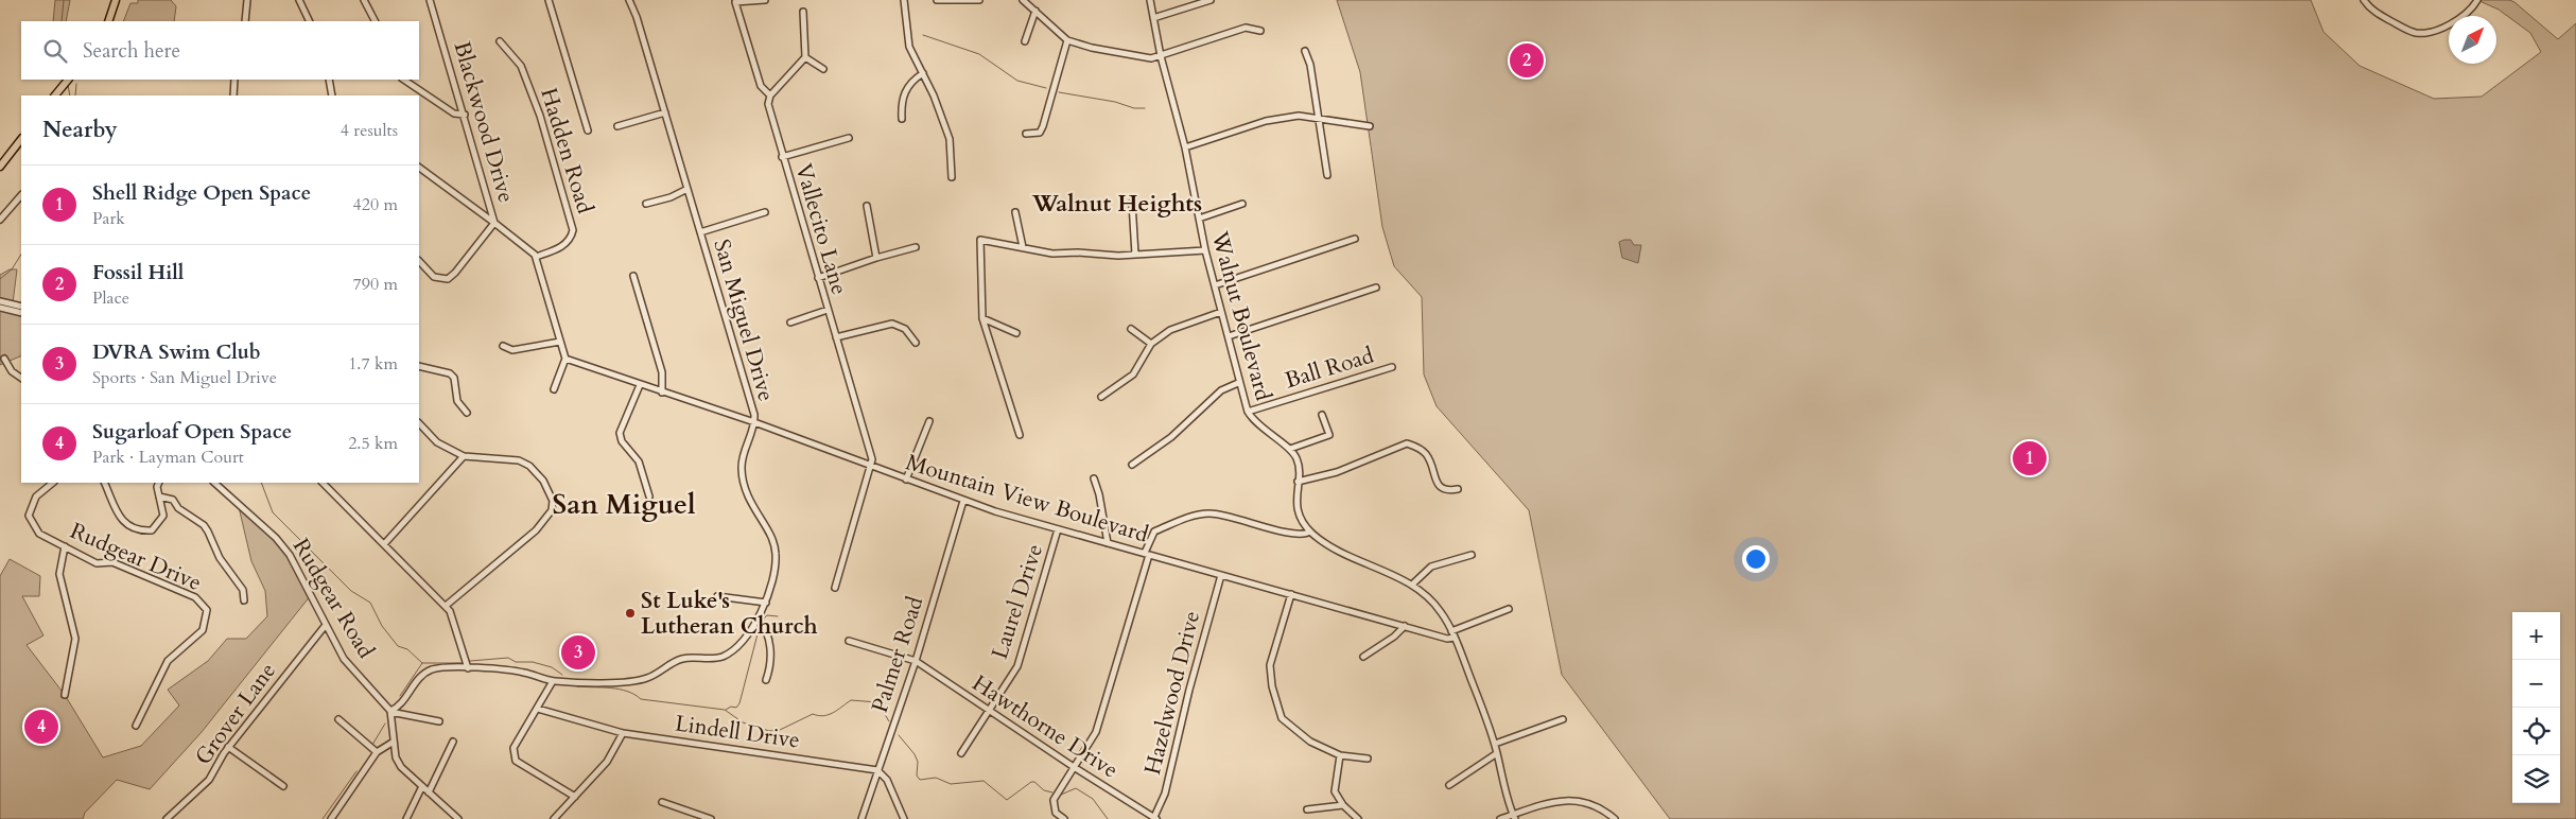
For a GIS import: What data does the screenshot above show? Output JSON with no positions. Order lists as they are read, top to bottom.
{
  "streets": {
    "street": [
      "Blackwood Drive",
      "Hadden Road",
      "Vallecito Lane",
      "Walnut Boulevard",
      "San Miguel Drive",
      "Ball Road",
      "Mountain View Boulevard",
      "Rudgear Drive",
      "Rudgear Road",
      "Laurel Drive",
      "Palmer Road",
      "Hazelwood Drive",
      "Grover Lane",
      "Hawthorne Drive",
      "Lindell Drive"
    ]
  },
  "crossings": [
    ["Blackwood Drive", "Hadden Road"],
    ["Blackwood Drive", "Mountain View Boulevard"],
    ["Vallecito Lane", "Mountain View Boulevard"],
    ["Walnut Boulevard", "Ball Road"],
    ["San Miguel Drive", "Mountain View Boulevard"],
    ["San Miguel Drive", "Rudgear Road"],
    ["Mountain View Boulevard", "Laurel Drive"],
    ["Mountain View Boulevard", "Palmer Road"],
    ["Mountain View Boulevard", "Hazelwood Drive"],
    ["Rudgear Road", "Grover Lane"],
    ["Laurel Drive", "Hawthorne Drive"],
    ["Palmer Road", "Hawthorne Drive"],
    ["Palmer Road", "Lindell Drive"],
    ["Hazelwood Drive", "Hawthorne Drive"]
  ],
  "districts": ["Walnut Heights", "San Miguel"],
  "places": ["St Luke's Lutheran Church"],
  "north": "top right",
  "page": {
    "search": "Search here",
    "pins": [
      "2",
      "1",
      "3",
      "4"
    ],
    "heading": ["Nearby", "4 results"],
    "list": [
      {
        "mark": "1",
        "name": "Shell Ridge Open Space",
        "note": "Park",
        "value": "420 m"
      },
      {
        "mark": "2",
        "name": "Fossil Hill",
        "note": "Place",
        "value": "790 m"
      },
      {
        "mark": "3",
        "name": "DVRA Swim Club",
        "note": "Sports · San Miguel Drive",
        "value": "1.7 km"
      },
      {
        "mark": "4",
        "name": "Sugarloaf Open Space",
        "note": "Park · Layman Court",
        "value": "2.5 km"
      }
    ],
    "map_buttons": ["+", "−"]
  }
}
